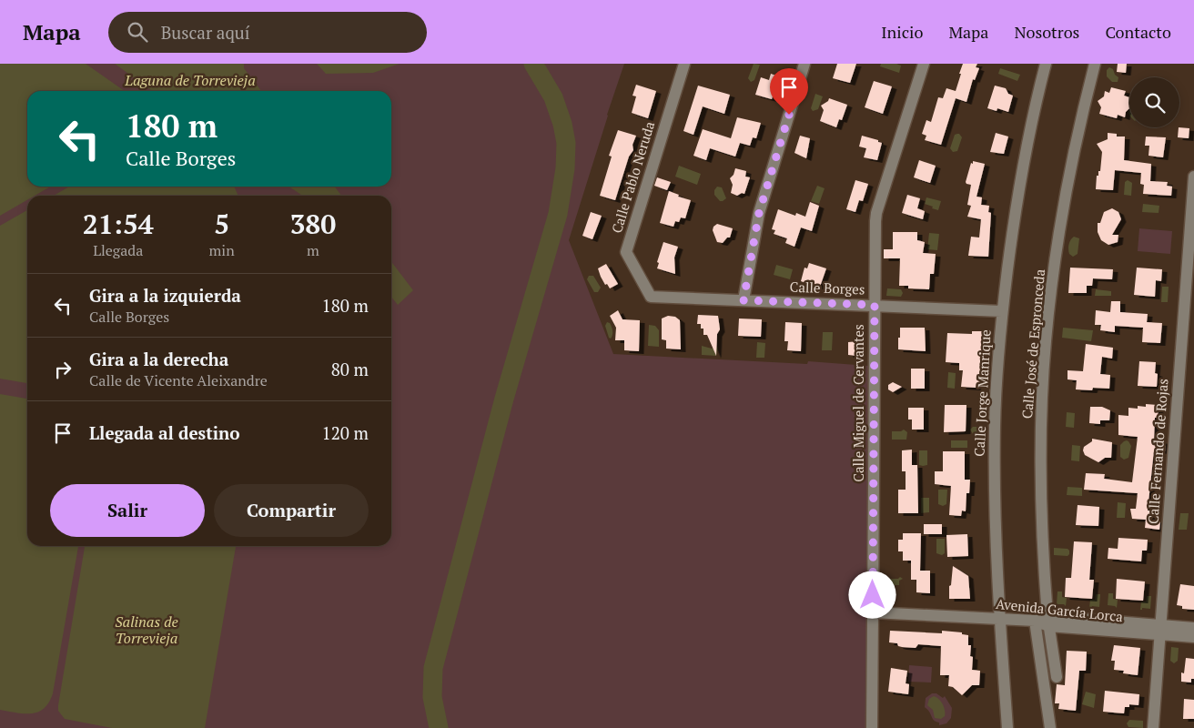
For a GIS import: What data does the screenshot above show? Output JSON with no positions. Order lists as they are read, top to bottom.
{
  "streets": {
    "street": [
      "Calle Pablo Neruda",
      "Calle Borges",
      "Calle José de Espronceda",
      "Calle Jorge Manrique",
      "Calle Miguel de Cervantes",
      "Calle Fernando de Rojas",
      "Avenida García Lorca"
    ]
  },
  "crossings": [
    ["Calle Pablo Neruda", "Calle Borges"],
    ["Calle Borges", "Calle Jorge Manrique"],
    ["Calle Borges", "Calle Miguel de Cervantes"],
    ["Calle José de Espronceda", "Avenida García Lorca"],
    ["Calle Jorge Manrique", "Avenida García Lorca"],
    ["Calle Miguel de Cervantes", "Avenida García Lorca"],
    ["Calle Fernando de Rojas", "Avenida García Lorca"]
  ],
  "water": ["Laguna de Torrevieja", "Salinas de Torrevieja"],
  "page": {
    "header": "Mapa",
    "search": "Buscar aquí",
    "nav": [
      "Inicio",
      "Mapa",
      "Nosotros",
      "Contacto"
    ],
    "turn": ["180 m", "Calle Borges"],
    "eta": [
      "21:54",
      "Llegada",
      "5",
      "min",
      "380",
      "m"
    ],
    "list": [
      {
        "name": "Gira a la izquierda",
        "note": "Calle Borges",
        "value": "180 m"
      },
      {
        "name": "Gira a la derecha",
        "note": "Calle de Vicente Aleixandre",
        "value": "80 m"
      },
      {
        "name": "Llegada al destino",
        "value": "120 m"
      }
    ],
    "buttons": ["Salir", "Compartir"]
  }
}
